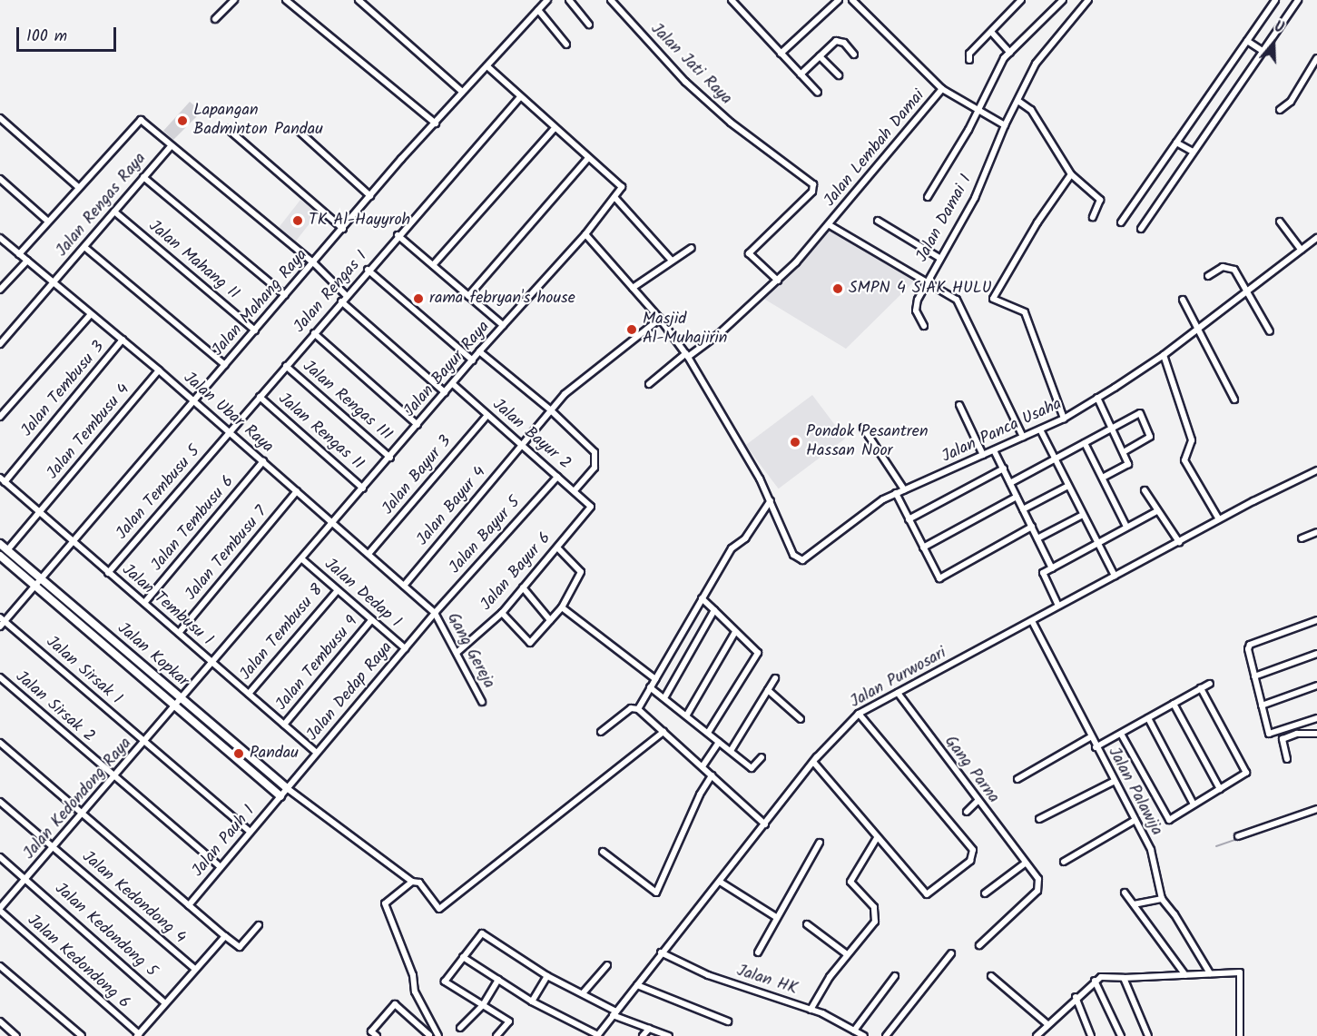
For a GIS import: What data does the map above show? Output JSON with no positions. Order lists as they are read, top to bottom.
{
  "streets": {
    "street": [
      "Jalan Jati Raya",
      "Jalan Lembah Damai",
      "Jalan Rengas Raya",
      "Jalan Damai I",
      "Jalan Mahang II",
      "Jalan Rengas I",
      "Jalan Mahang Raya",
      "Jalan Bayur Raya",
      "Jalan Tembusu 3",
      "Jalan Rengas III",
      "Jalan Ubar Raya",
      "Jalan Panca Usaha",
      "Jalan Tembusu 4",
      "Jalan Rengas II",
      "Jalan Bayur 2",
      "Jalan Bayur 3",
      "Jalan Tembusu 5",
      "Jalan Bayur 4",
      "Jalan Tembusu 6",
      "Jalan Bayur 5",
      "Jalan Tembusu 7",
      "Jalan Bayur 6",
      "Jalan Dedap 1",
      "Jalan Tembusu 1",
      "Jalan Tembusu 8",
      "Gang Gereja",
      "Jalan Kopkar",
      "Jalan Tembusu 9",
      "Jalan Sirsak 1",
      "Jalan Purwosari",
      "Jalan Dedap Raya",
      "Jalan Sirsak 2",
      "Gang Parna",
      "Jalan Palawija",
      "Jalan Kedondong Raya",
      "Jalan Pauh 1",
      "Jalan Kedondong 4",
      "Jalan Kedondong 5",
      "Jalan Kedondong 6",
      "Jalan HK"
    ]
  },
  "crossings": [
    ["Jalan Jati Raya", "Jalan Lembah Damai"],
    ["Jalan Lembah Damai", "Jalan Damai I"],
    ["Jalan Lembah Damai", "Jalan Panca Usaha"],
    ["Jalan Rengas Raya", "Jalan Mahang II"],
    ["Jalan Rengas Raya", "Jalan Ubar Raya"],
    ["Jalan Mahang II", "Jalan Mahang Raya"],
    ["Jalan Rengas I", "Jalan Rengas III"],
    ["Jalan Rengas I", "Jalan Ubar Raya"],
    ["Jalan Rengas I", "Jalan Rengas II"],
    ["Jalan Rengas I", "Jalan Tembusu 5"],
    ["Jalan Mahang Raya", "Jalan Ubar Raya"],
    ["Jalan Mahang Raya", "Jalan Tembusu 1"],
    ["Jalan Mahang Raya", "Jalan Kopkar"],
    ["Jalan Mahang Raya", "Jalan Sirsak 1"],
    ["Jalan Bayur Raya", "Jalan Rengas III"],
    ["Jalan Bayur Raya", "Jalan Ubar Raya"],
    ["Jalan Bayur Raya", "Jalan Panca Usaha"],
    ["Jalan Bayur Raya", "Jalan Rengas II"],
    ["Jalan Bayur Raya", "Jalan Bayur 2"],
    ["Jalan Bayur Raya", "Jalan Dedap 1"],
    ["Jalan Bayur Raya", "Jalan Tembusu 1"],
    ["Jalan Bayur Raya", "Jalan Kopkar"],
    ["Jalan Bayur Raya", "Jalan Kedondong Raya"],
    ["Jalan Tembusu 3", "Jalan Ubar Raya"],
    ["Jalan Tembusu 3", "Jalan Tembusu 1"],
    ["Jalan Ubar Raya", "Jalan Tembusu 4"],
    ["Jalan Ubar Raya", "Jalan Bayur 3"],
    ["Jalan Ubar Raya", "Jalan Tembusu 5"],
    ["Jalan Ubar Raya", "Jalan Bayur 4"],
    ["Jalan Ubar Raya", "Jalan Tembusu 6"],
    ["Jalan Ubar Raya", "Jalan Bayur 5"],
    ["Jalan Ubar Raya", "Jalan Tembusu 7"],
    ["Jalan Ubar Raya", "Gang Gereja"],
    ["Jalan Ubar Raya", "Jalan Dedap Raya"],
    ["Jalan Panca Usaha", "Jalan Bayur 4"],
    ["Jalan Tembusu 4", "Jalan Tembusu 1"],
    ["Jalan Tembusu 4", "Jalan Kopkar"],
    ["Jalan Bayur 2", "Jalan Bayur 3"],
    ["Jalan Bayur 2", "Jalan Bayur 4"],
    ["Jalan Bayur 2", "Jalan Bayur 5"],
    ["Jalan Bayur 2", "Jalan Bayur 6"],
    ["Jalan Tembusu 5", "Jalan Tembusu 1"],
    ["Jalan Tembusu 6", "Jalan Tembusu 1"],
    ["Jalan Bayur 5", "Gang Gereja"],
    ["Jalan Bayur 5", "Jalan Dedap Raya"],
    ["Jalan Tembusu 7", "Jalan Tembusu 1"],
    ["Jalan Bayur 6", "Gang Gereja"],
    ["Jalan Dedap 1", "Jalan Tembusu 8"],
    ["Jalan Dedap 1", "Jalan Tembusu 9"],
    ["Jalan Dedap 1", "Jalan Dedap Raya"],
    ["Jalan Tembusu 1", "Jalan Tembusu 8"],
    ["Jalan Tembusu 1", "Jalan Tembusu 9"],
    ["Jalan Tembusu 1", "Jalan Dedap Raya"],
    ["Gang Gereja", "Jalan Dedap Raya"],
    ["Jalan Kopkar", "Jalan Dedap Raya"],
    ["Jalan Kopkar", "Jalan Kedondong Raya"],
    ["Jalan Kopkar", "Jalan Pauh 1"],
    ["Jalan Sirsak 1", "Jalan Kedondong Raya"],
    ["Jalan Sirsak 1", "Jalan Pauh 1"],
    ["Jalan Purwosari", "Gang Parna"],
    ["Jalan Purwosari", "Jalan Palawija"],
    ["Jalan Purwosari", "Jalan HK"],
    ["Jalan Dedap Raya", "Jalan Pauh 1"],
    ["Jalan Sirsak 2", "Jalan Kedondong Raya"],
    ["Jalan Sirsak 2", "Jalan Pauh 1"],
    ["Jalan Kedondong Raya", "Jalan Kedondong 4"],
    ["Jalan Kedondong Raya", "Jalan Kedondong 5"],
    ["Jalan Kedondong Raya", "Jalan Kedondong 6"]
  ],
  "places": [
    "Lapangan Badminton Pandau",
    "TK Al-Hayyroh",
    "SMPN 4 SIAK HULU",
    "rama febryan's house",
    "Masjid Al-Muhajirin",
    "Pondok Pesantren Hassan Noor",
    "Pandau"
  ],
  "scale_bar": "100 m",
  "north": "top"
}
